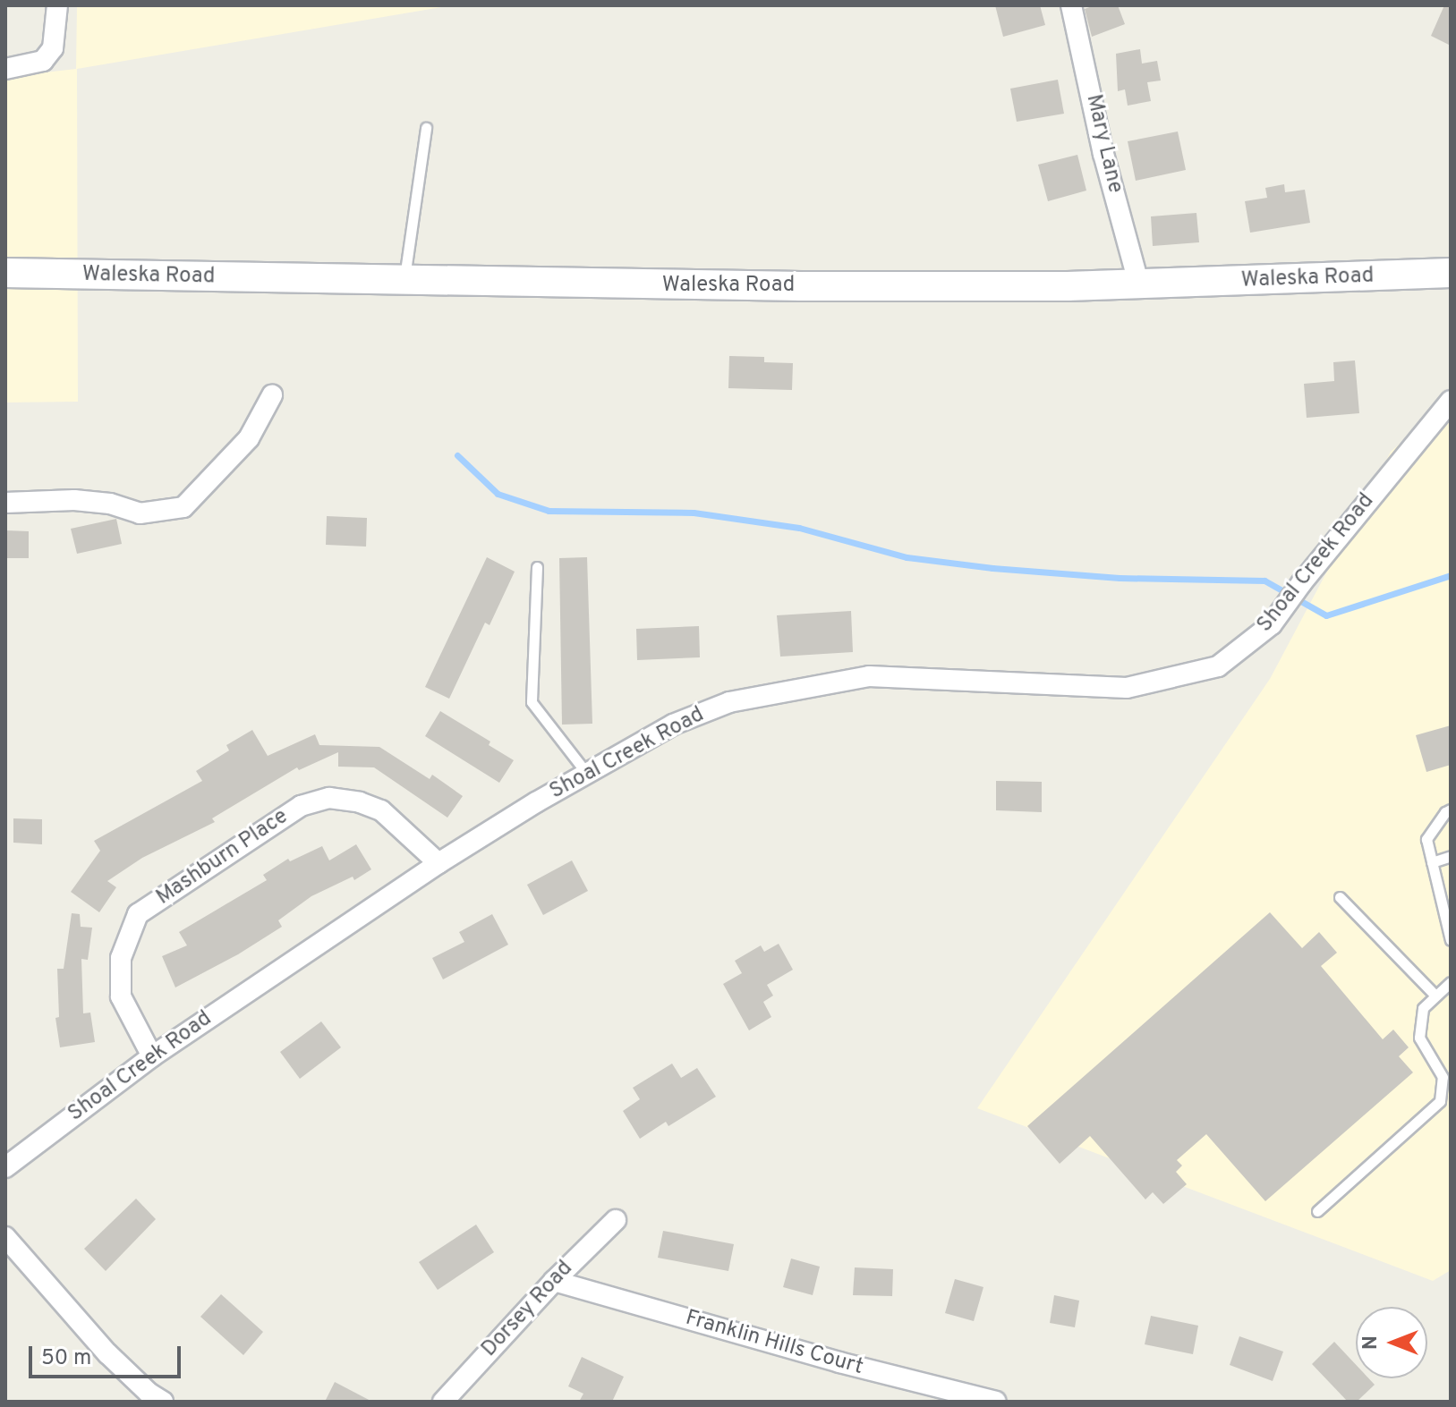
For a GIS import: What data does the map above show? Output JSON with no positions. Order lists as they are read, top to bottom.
{
  "streets": {
    "main road": ["Waleska Road"],
    "street": [
      "Mary Lane",
      "Shoal Creek Road",
      "Mashburn Place",
      "Dorsey Road",
      "Franklin Hills Court"
    ]
  },
  "crossings": [
    ["Mary Lane", "Waleska Road"],
    ["Shoal Creek Road", "Mashburn Place"],
    ["Dorsey Road", "Franklin Hills Court"]
  ],
  "scale_bar": "50 m",
  "north": "left"
}
